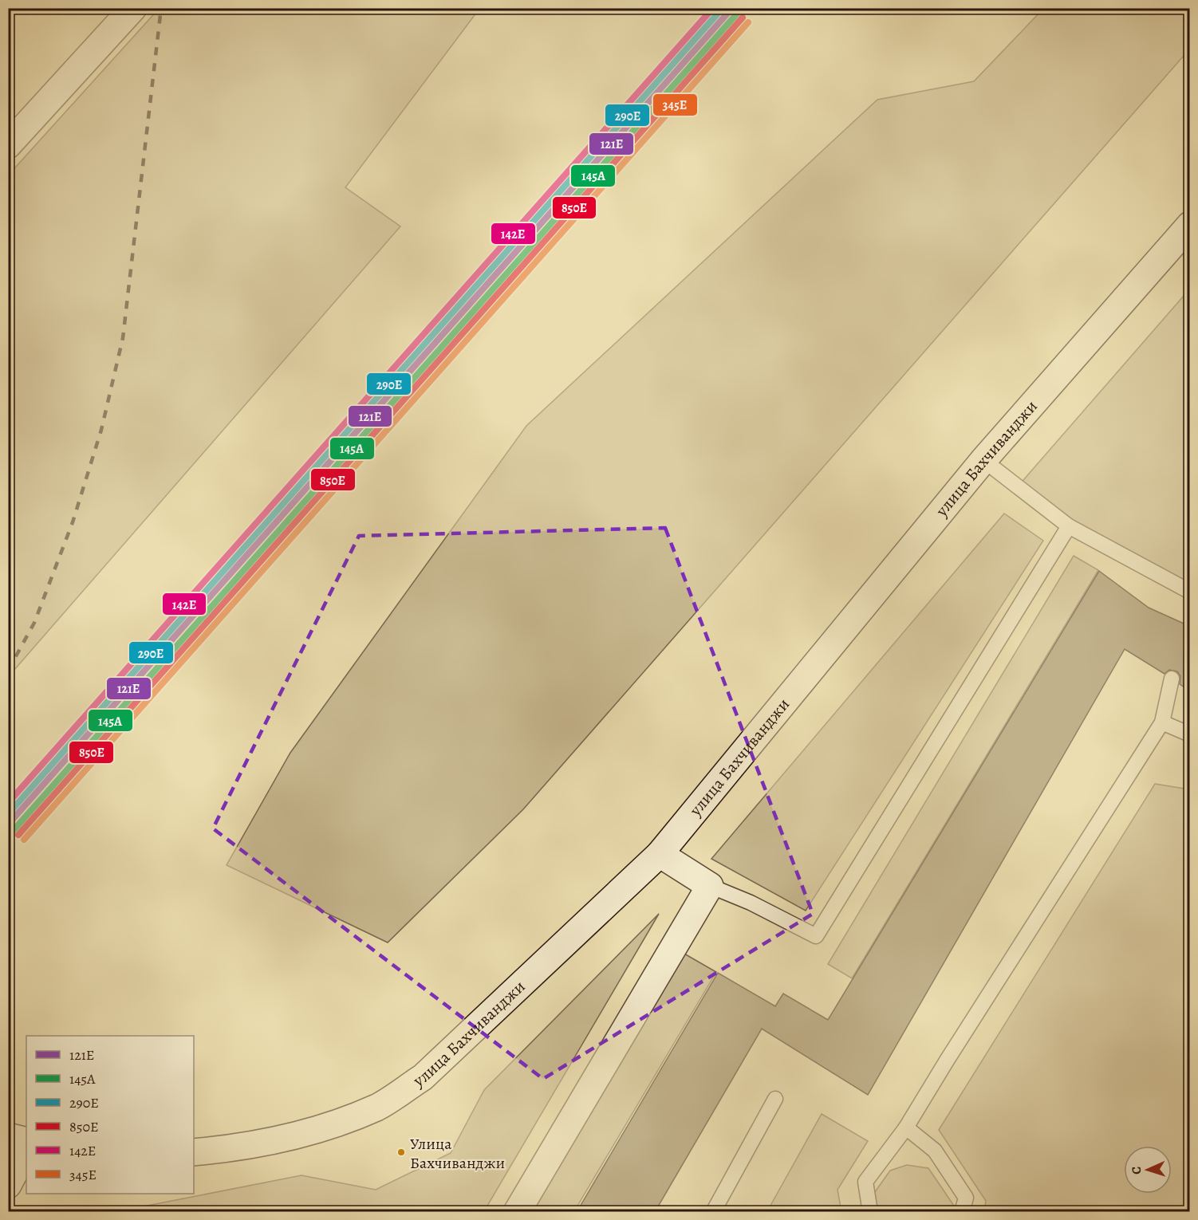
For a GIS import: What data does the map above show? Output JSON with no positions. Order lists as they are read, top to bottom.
{
  "streets": {
    "main road": ["улица Бахчиванджи"]
  },
  "places": ["Улица Бахчиванджи"],
  "lines": [
    "transit line 121Е",
    "transit line 290Е",
    "transit line 142Е",
    "transit line 145А",
    "transit line 850Е",
    "transit line 345Е"
  ],
  "legend": [
    "121Е",
    "145А",
    "290Е",
    "850Е",
    "142Е",
    "345Е"
  ],
  "north": "left"
}
